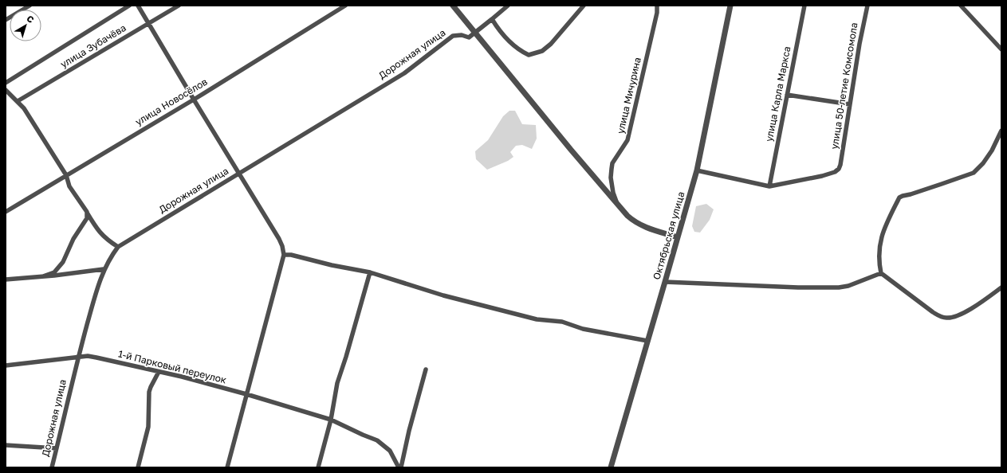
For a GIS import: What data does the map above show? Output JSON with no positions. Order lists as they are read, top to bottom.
{
  "streets": {
    "street": [
      "улица Зубачёва",
      "Дорожная улица",
      "улица 50-летие Комсомола",
      "улица Карла Маркса",
      "улица Мичурина",
      "улица Новосёлов",
      "Октябрьская улица",
      "1-й Парковый переулок"
    ]
  },
  "crossings": [
    ["Дорожная улица", "1-й Парковый переулок"],
    ["улица 50-летие Комсомола", "улица Карла Маркса"]
  ],
  "north": "top right"
}
